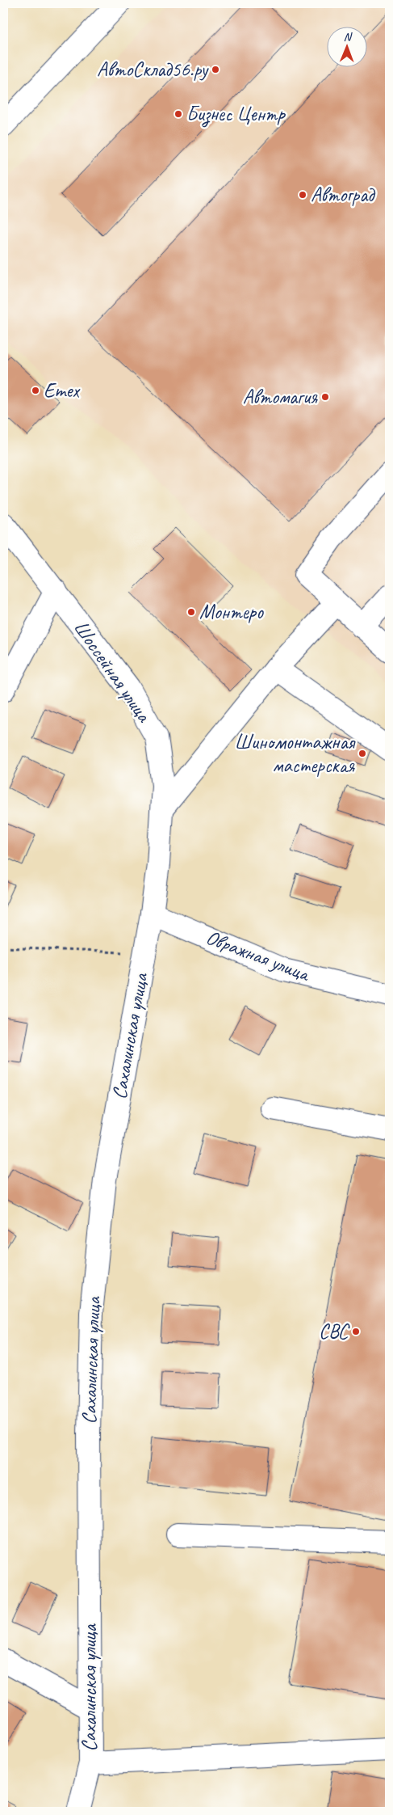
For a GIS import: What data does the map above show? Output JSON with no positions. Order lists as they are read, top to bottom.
{
  "streets": {
    "street": ["Шоссейная улица", "Овражная улица", "Сахалинская улица"]
  },
  "crossings": [
    ["Шоссейная улица", "Овражная улица"],
    ["Шоссейная улица", "Сахалинская улица"],
    ["Овражная улица", "Сахалинская улица"]
  ],
  "places": [
    "АвтоСклад56.ру",
    "Бизнес Центр",
    "Автоград",
    "Emex",
    "Автомагия",
    "Монтеро",
    "Шиномонтажная мастерская",
    "СВС"
  ],
  "north": "top"
}
